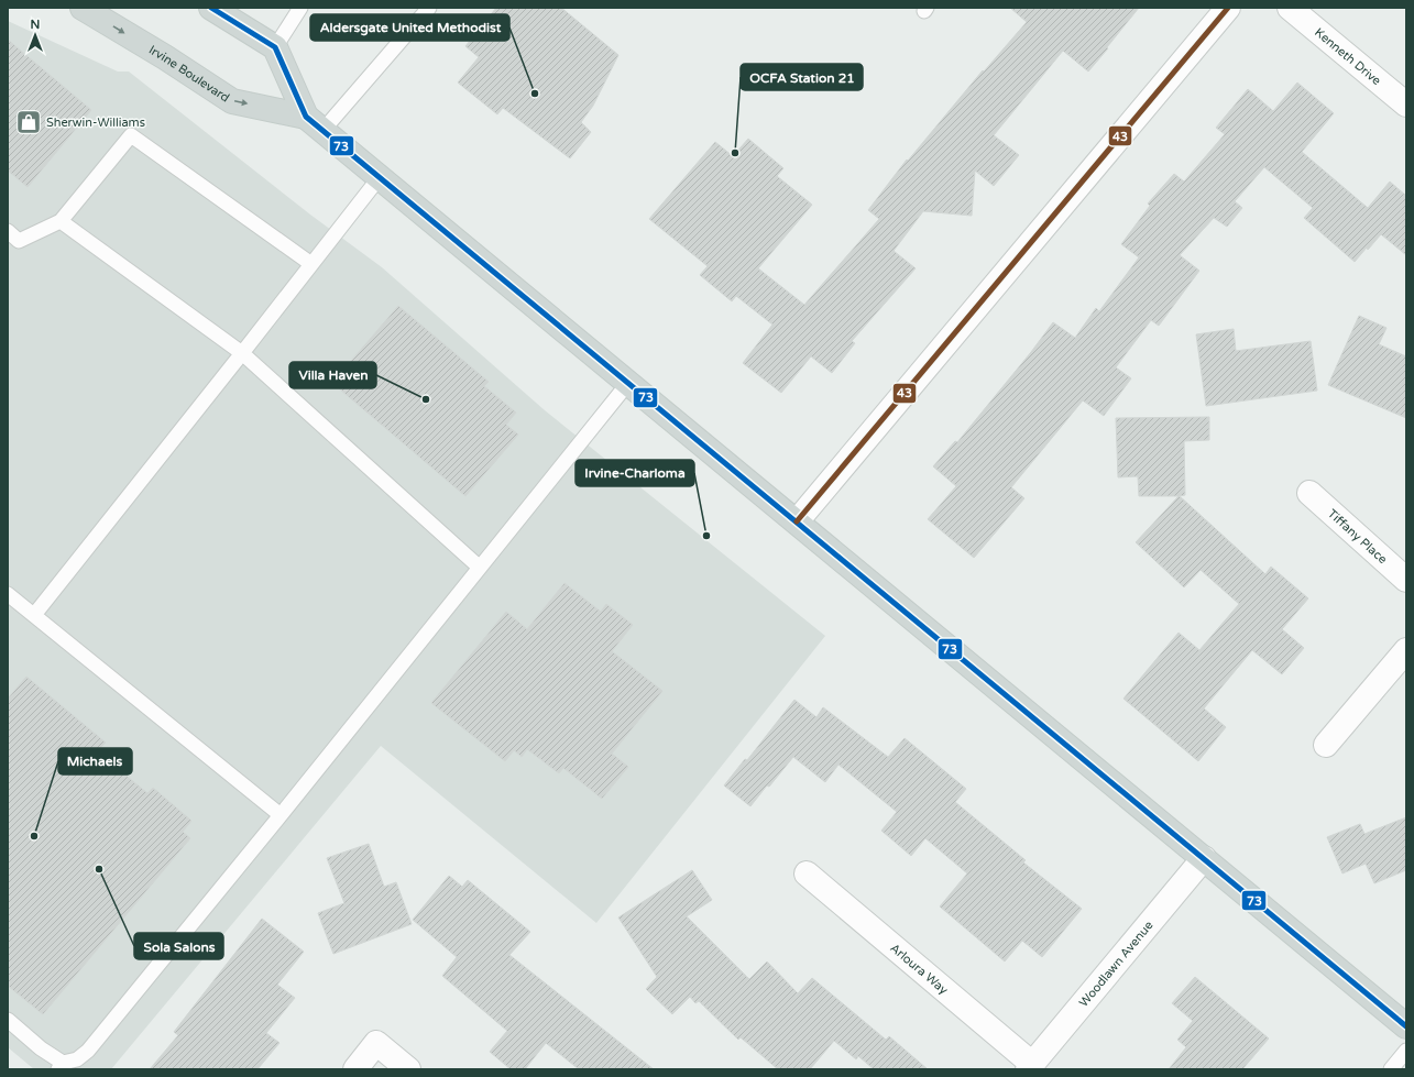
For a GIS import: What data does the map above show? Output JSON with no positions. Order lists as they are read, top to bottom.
{
  "streets": {
    "main road": ["Irvine Boulevard"],
    "street": [
      "Kenneth Drive",
      "Tiffany Place",
      "Woodlawn Avenue",
      "Arloura Way"
    ]
  },
  "crossings": [
    ["Irvine Boulevard", "Woodlawn Avenue"],
    ["Woodlawn Avenue", "Arloura Way"]
  ],
  "places": {
    "other": [
      "Aldersgate United Methodist",
      "OCFA Station 21",
      "Villa Haven",
      "Irvine-Charloma",
      "Michaels",
      "Sola Salons"
    ],
    "shop": ["Sherwin-Williams"]
  },
  "lines": ["transit line 73", "transit line 43"],
  "north": "top"
}
